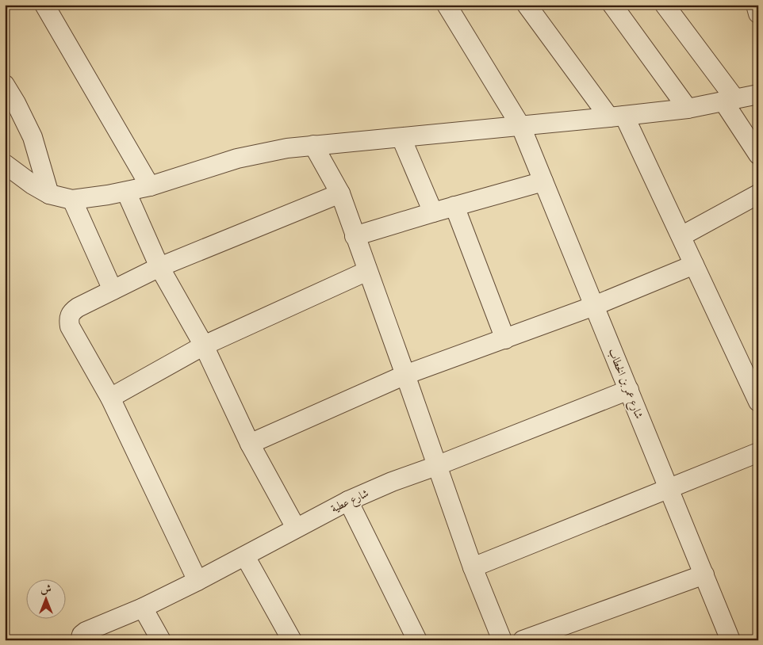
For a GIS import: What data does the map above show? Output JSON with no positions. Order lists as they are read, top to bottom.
{
  "streets": {
    "street": ["شارع عمر بن الخطاب", "شارع عطية"]
  },
  "crossings": [
    ["شارع عمر بن الخطاب", "شارع عطية"]
  ],
  "north": "top"
}
